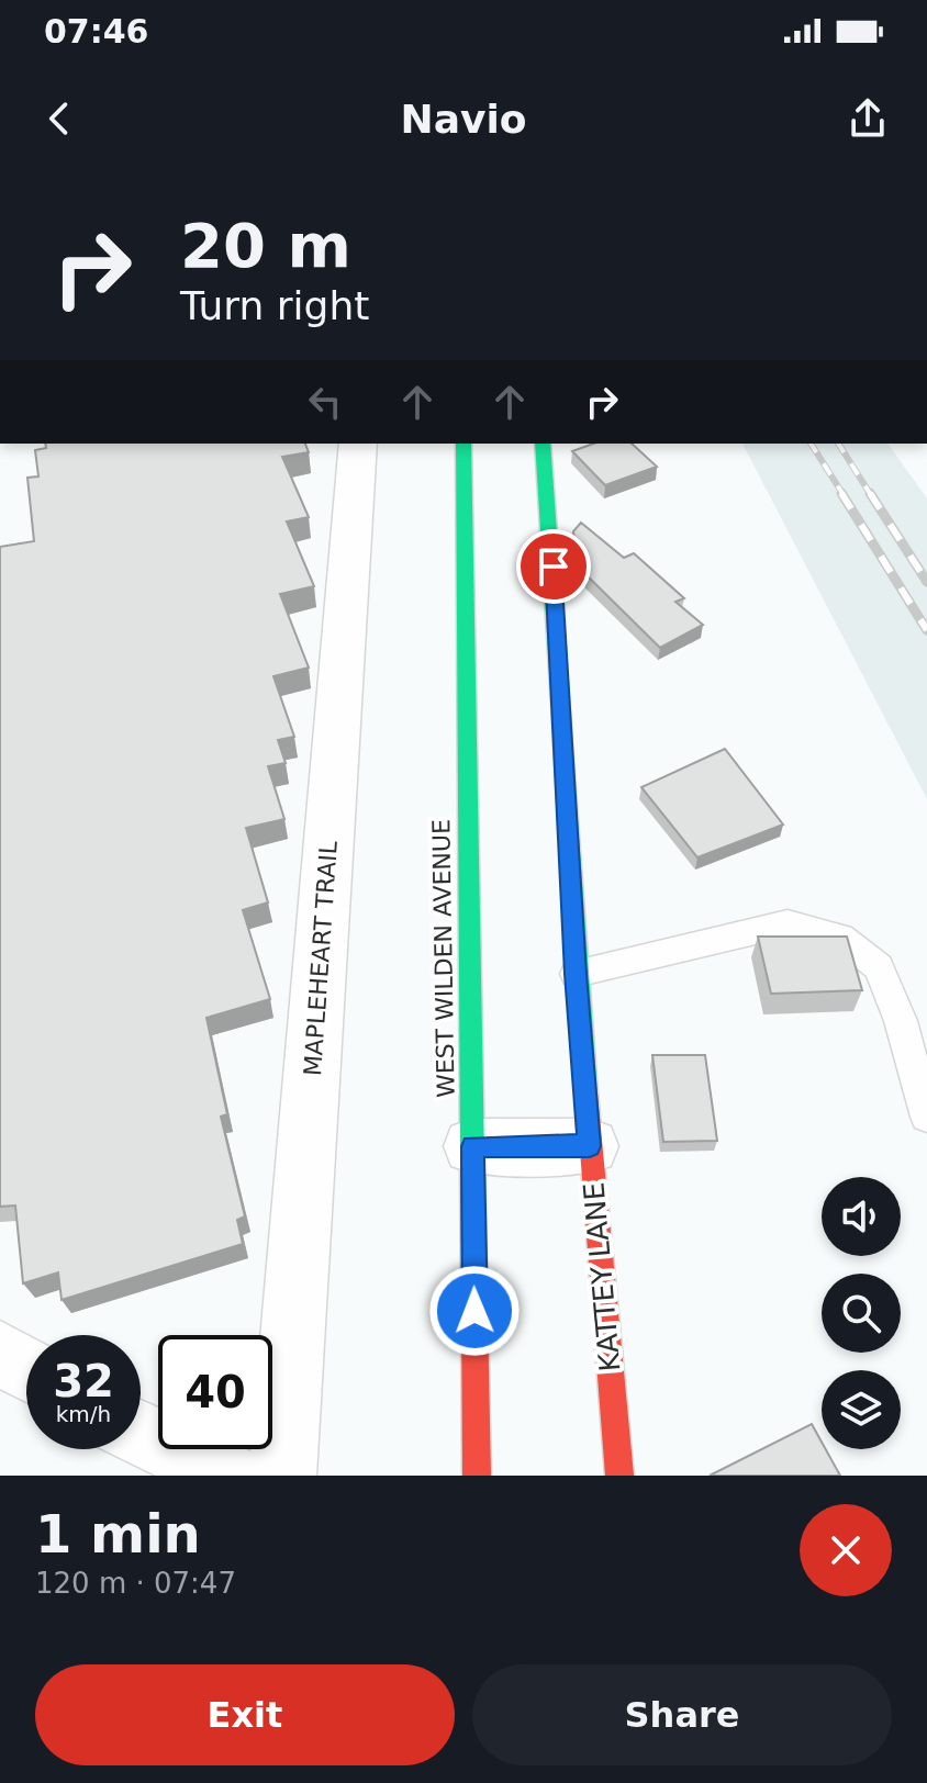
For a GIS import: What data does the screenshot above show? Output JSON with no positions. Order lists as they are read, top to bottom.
{
  "streets": {
    "street": ["MAPLEHEART TRAIL", "WEST WILDEN AVENUE", "KATTEY LANE"]
  },
  "page": {
    "status": "07:46",
    "header": "Navio",
    "turn": ["20 m", "Turn right"],
    "speed": "32 km/h",
    "limit": "40",
    "heading": ["1 min", "120 m · 07:47"],
    "buttons": ["Exit", "Share"]
  }
}
